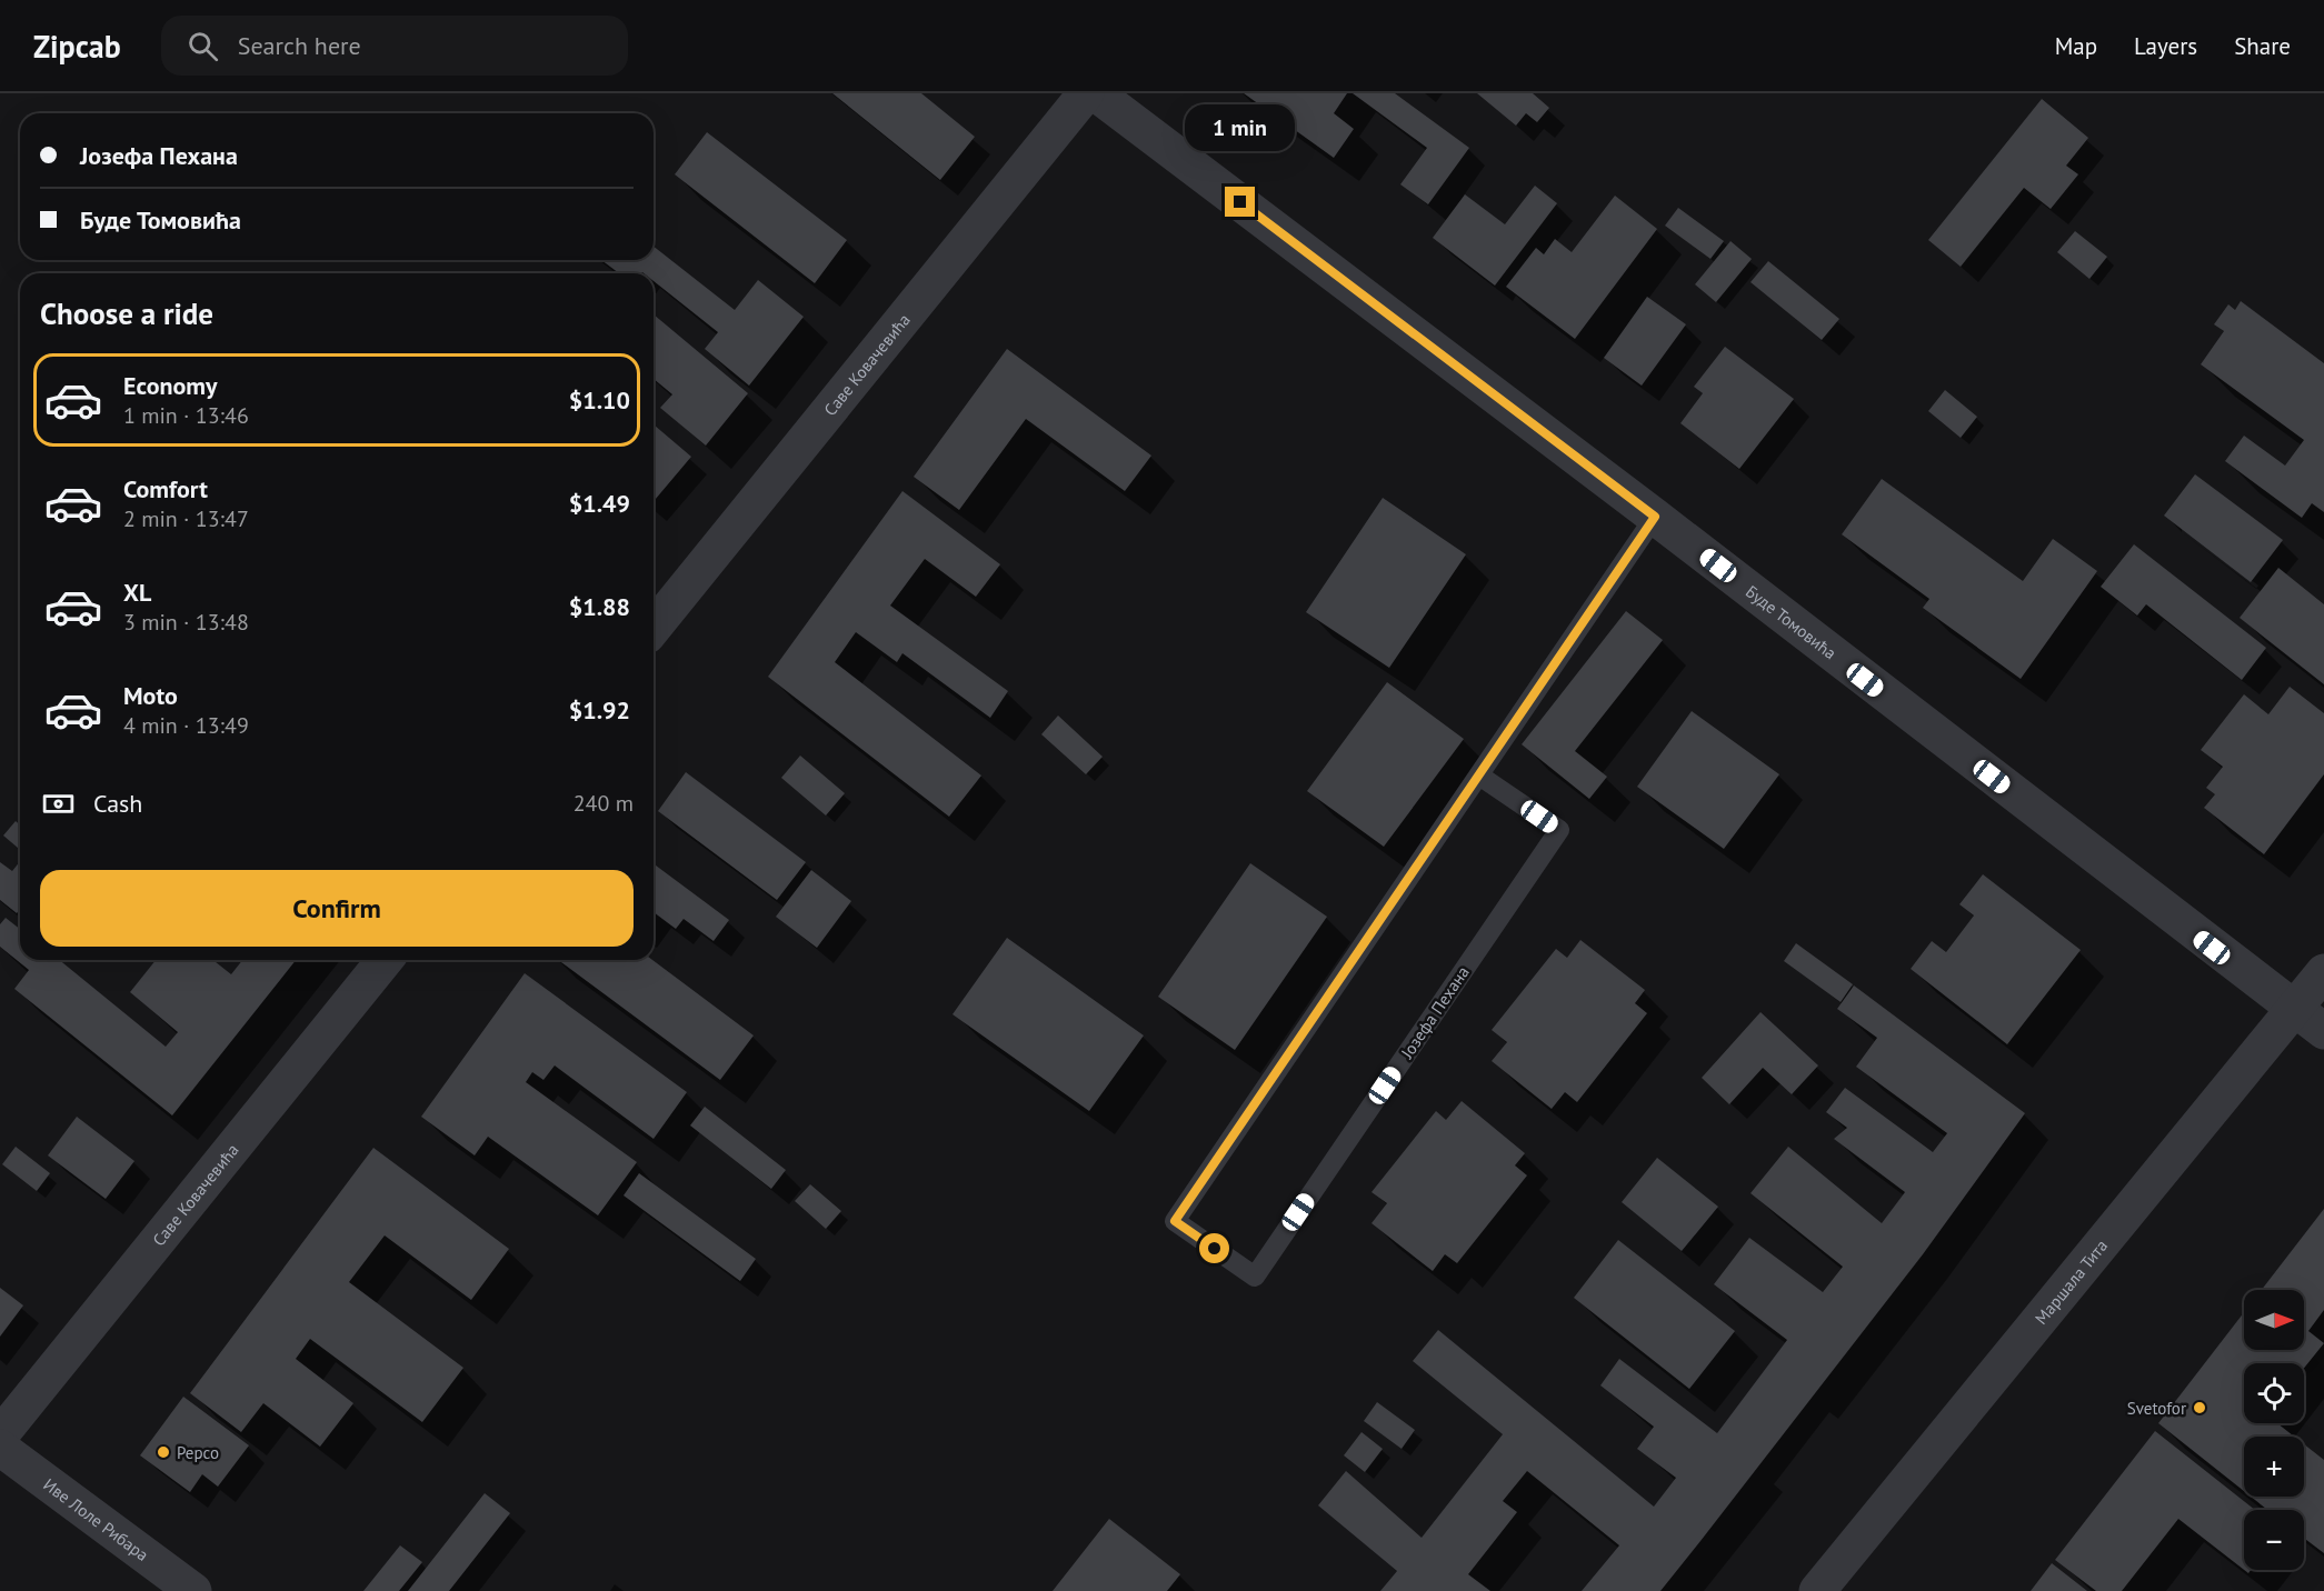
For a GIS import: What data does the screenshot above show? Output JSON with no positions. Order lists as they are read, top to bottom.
{
  "streets": {
    "street": [
      "Саве Ковачевића",
      "Буде Томовића",
      "Маршала Тита",
      "Иве Лоле Рибара"
    ],
    "lane": ["Јозефа Пехана"]
  },
  "crossings": [
    ["Буде Томовића", "Јозефа Пехана"],
    ["Буде Томовића", "Маршала Тита"]
  ],
  "places": ["Svetofor", "Pepco"],
  "north": "right",
  "page": {
    "header": "Zipcab",
    "search": "Search here",
    "nav": ["Map", "Layers", "Share"],
    "bubble": "1 min",
    "banner": ["Јозефа Пехана", "Буде Томовића"],
    "heading": "Choose a ride",
    "list": [
      {
        "name": "Economy",
        "note": "1 min · 13:46",
        "value": "$1.10"
      },
      {
        "name": "Comfort",
        "note": "2 min · 13:47",
        "value": "$1.49"
      },
      {
        "name": "XL",
        "note": "3 min · 13:48",
        "value": "$1.88"
      },
      {
        "name": "Moto",
        "note": "4 min · 13:49",
        "value": "$1.92"
      }
    ],
    "pay": ["Cash", "240 m"],
    "buttons": "Confirm",
    "map_buttons": ["+", "−"]
  }
}
